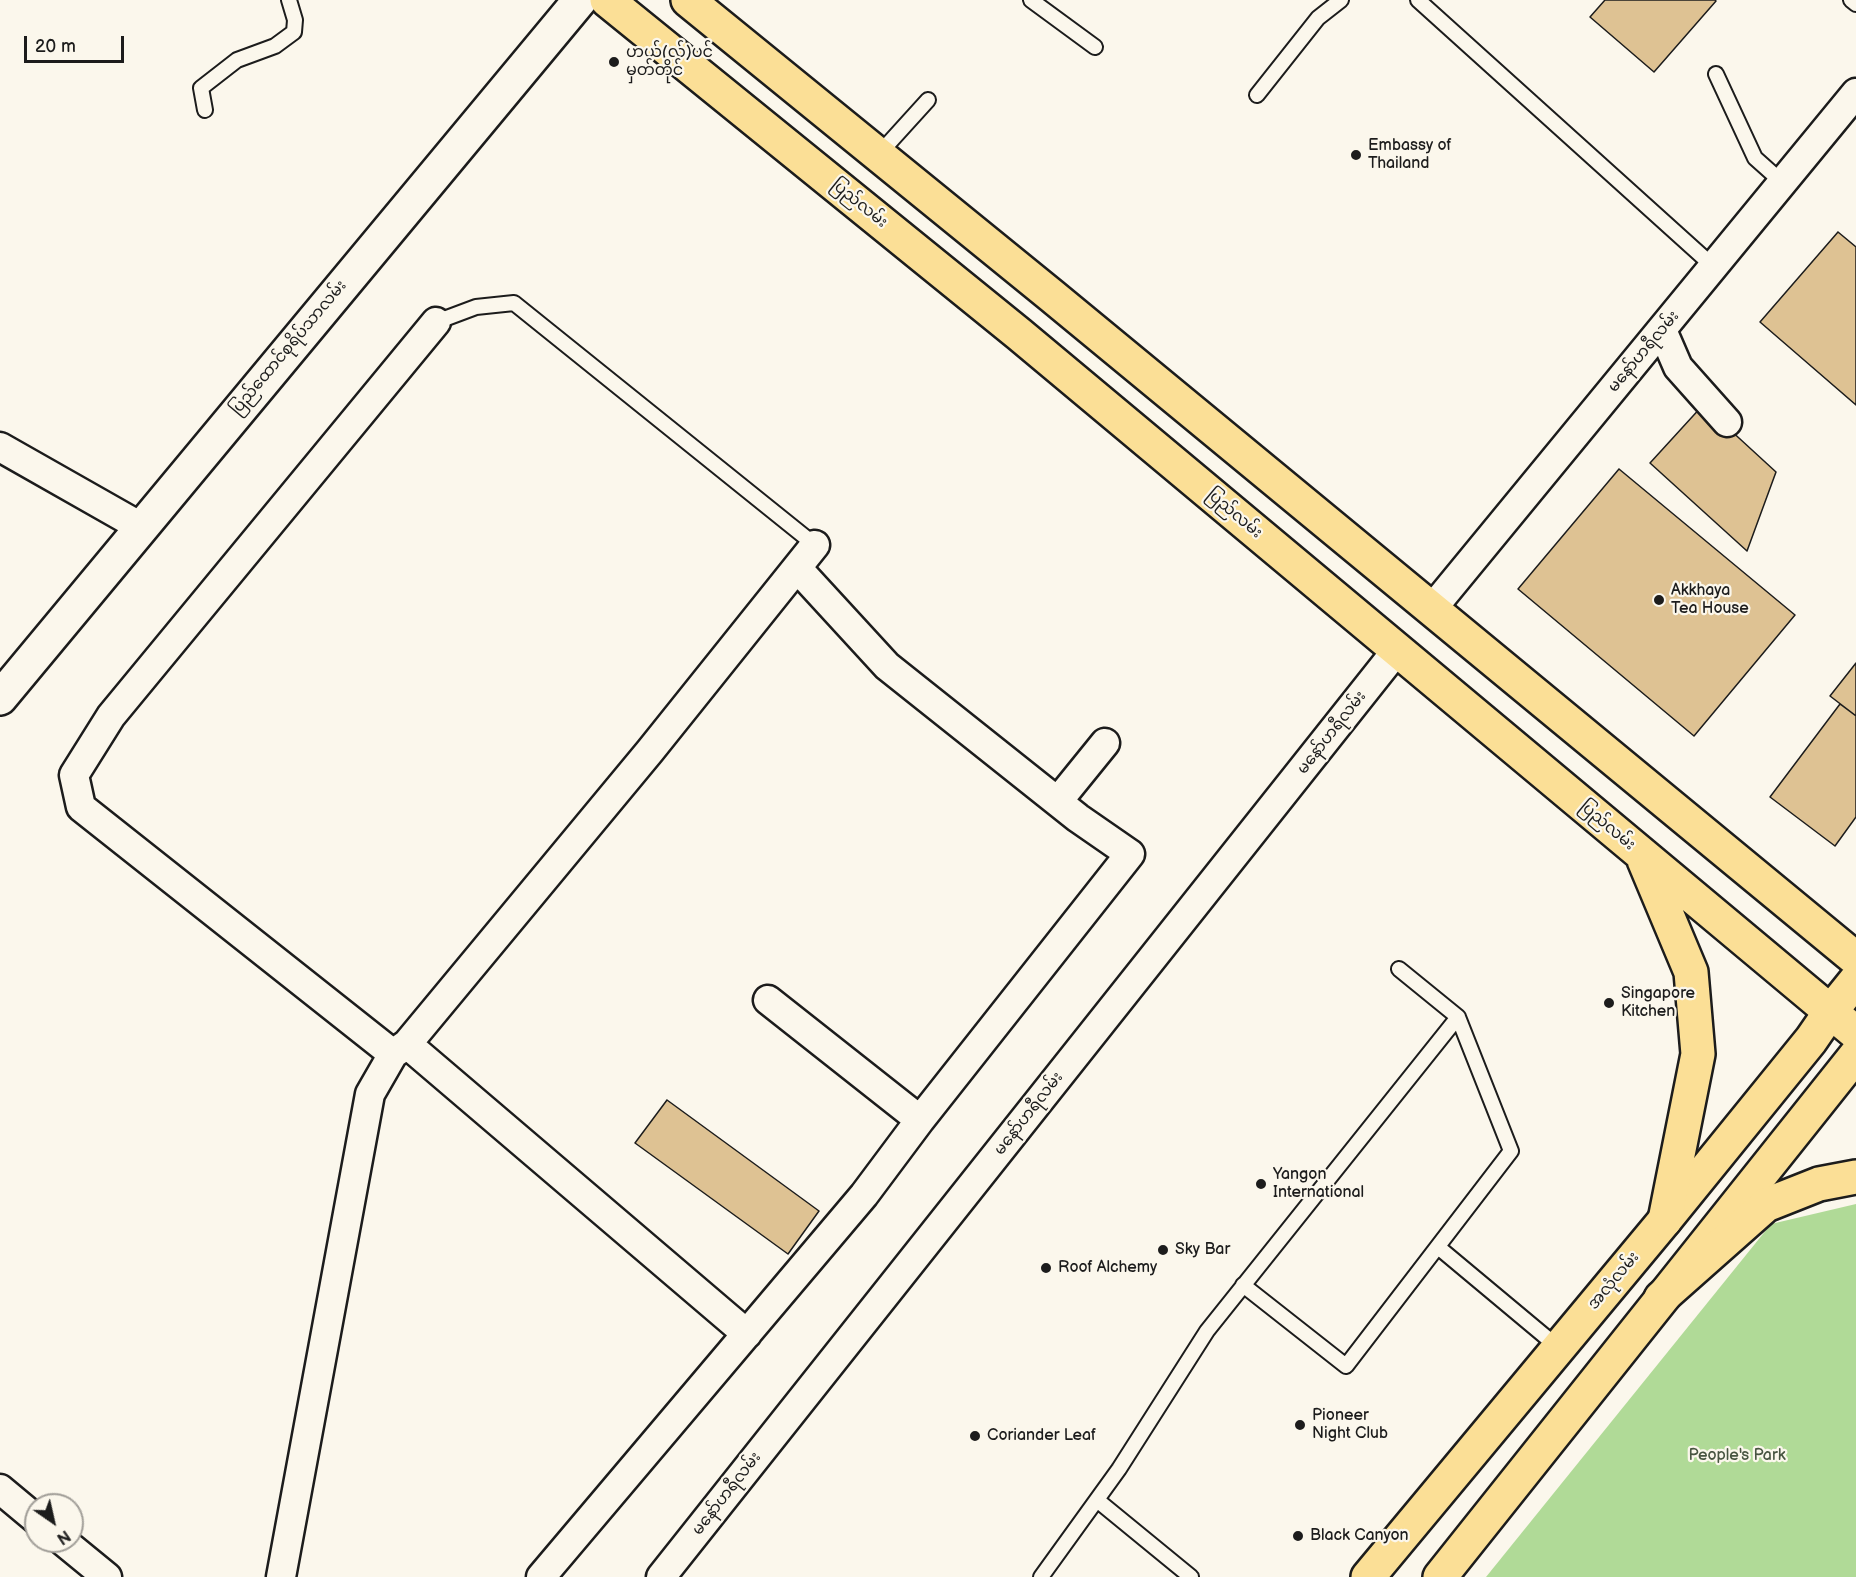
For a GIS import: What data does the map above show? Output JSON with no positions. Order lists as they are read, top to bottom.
{
  "streets": {
    "main road": ["ပြည်လမ်း", "အလုံလမ်း"],
    "street": ["ပြည်ထောင်စုရိပ်သာလမ်း", "မနော်ဟရီလမ်း"]
  },
  "crossings": [
    ["ပြည်လမ်း", "မနော်ဟရီလမ်း"],
    ["ပြည်လမ်း", "အလုံလမ်း"]
  ],
  "parks": ["People's Park"],
  "places": [
    "ဟယ်(လ်)ပင် မှတ်တိုင်",
    "Embassy of Thailand",
    "Akkhaya Tea House",
    "Singapore Kitchen",
    "Yangon International",
    "Sky Bar",
    "Roof Alchemy",
    "Pioneer Night Club",
    "Coriander Leaf",
    "Black Canyon"
  ],
  "scale_bar": "20 m",
  "north": "bottom right"
}
